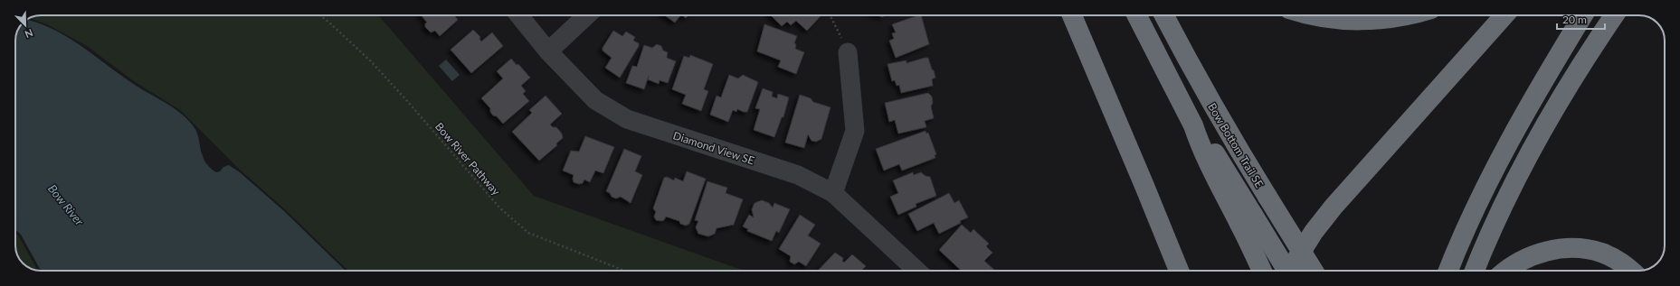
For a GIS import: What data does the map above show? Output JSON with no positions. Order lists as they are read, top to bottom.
{
  "streets": {
    "highway": ["Bow Bottom Trail SE"],
    "street": ["Diamond View SE"],
    "path": ["Bow River Pathway"]
  },
  "water": ["Bow River"],
  "scale_bar": "20 m",
  "north": "bottom right"
}
